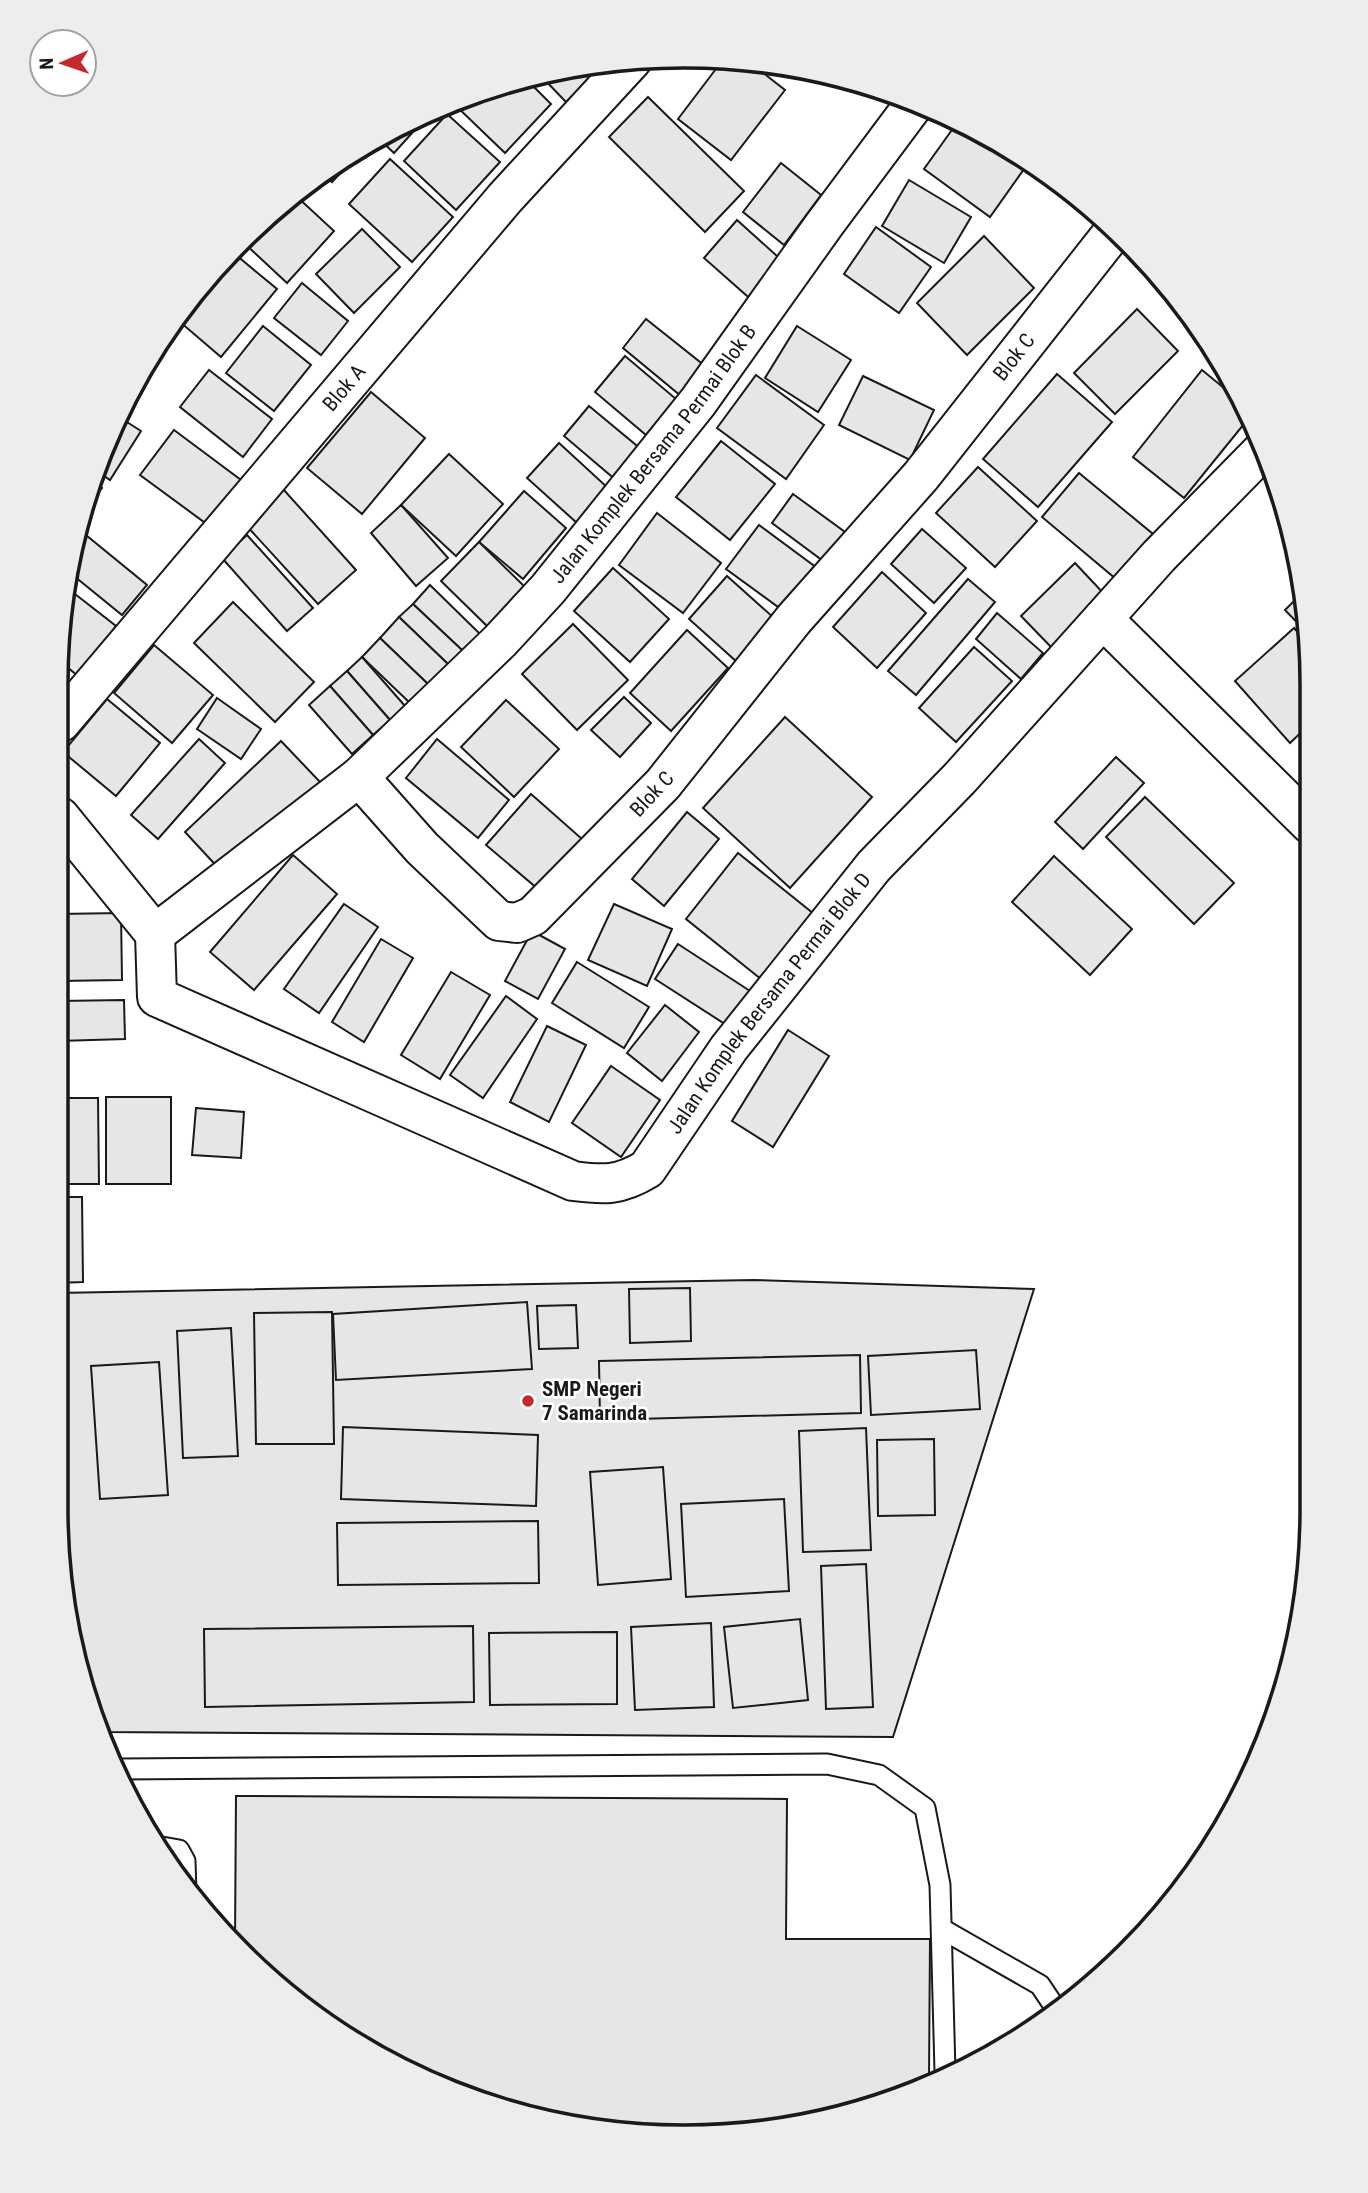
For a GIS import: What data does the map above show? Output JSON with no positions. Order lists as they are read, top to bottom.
{
  "streets": {
    "street": [
      "Blok C",
      "Blok A",
      "Jalan Komplek Bersama Permai Blok B",
      "Jalan Komplek Bersama Permai Blok D"
    ]
  },
  "crossings": [
    ["Blok C", "Jalan Komplek Bersama Permai Blok B"]
  ],
  "places": ["SMP Negeri 7 Samarinda"],
  "north": "left"
}
